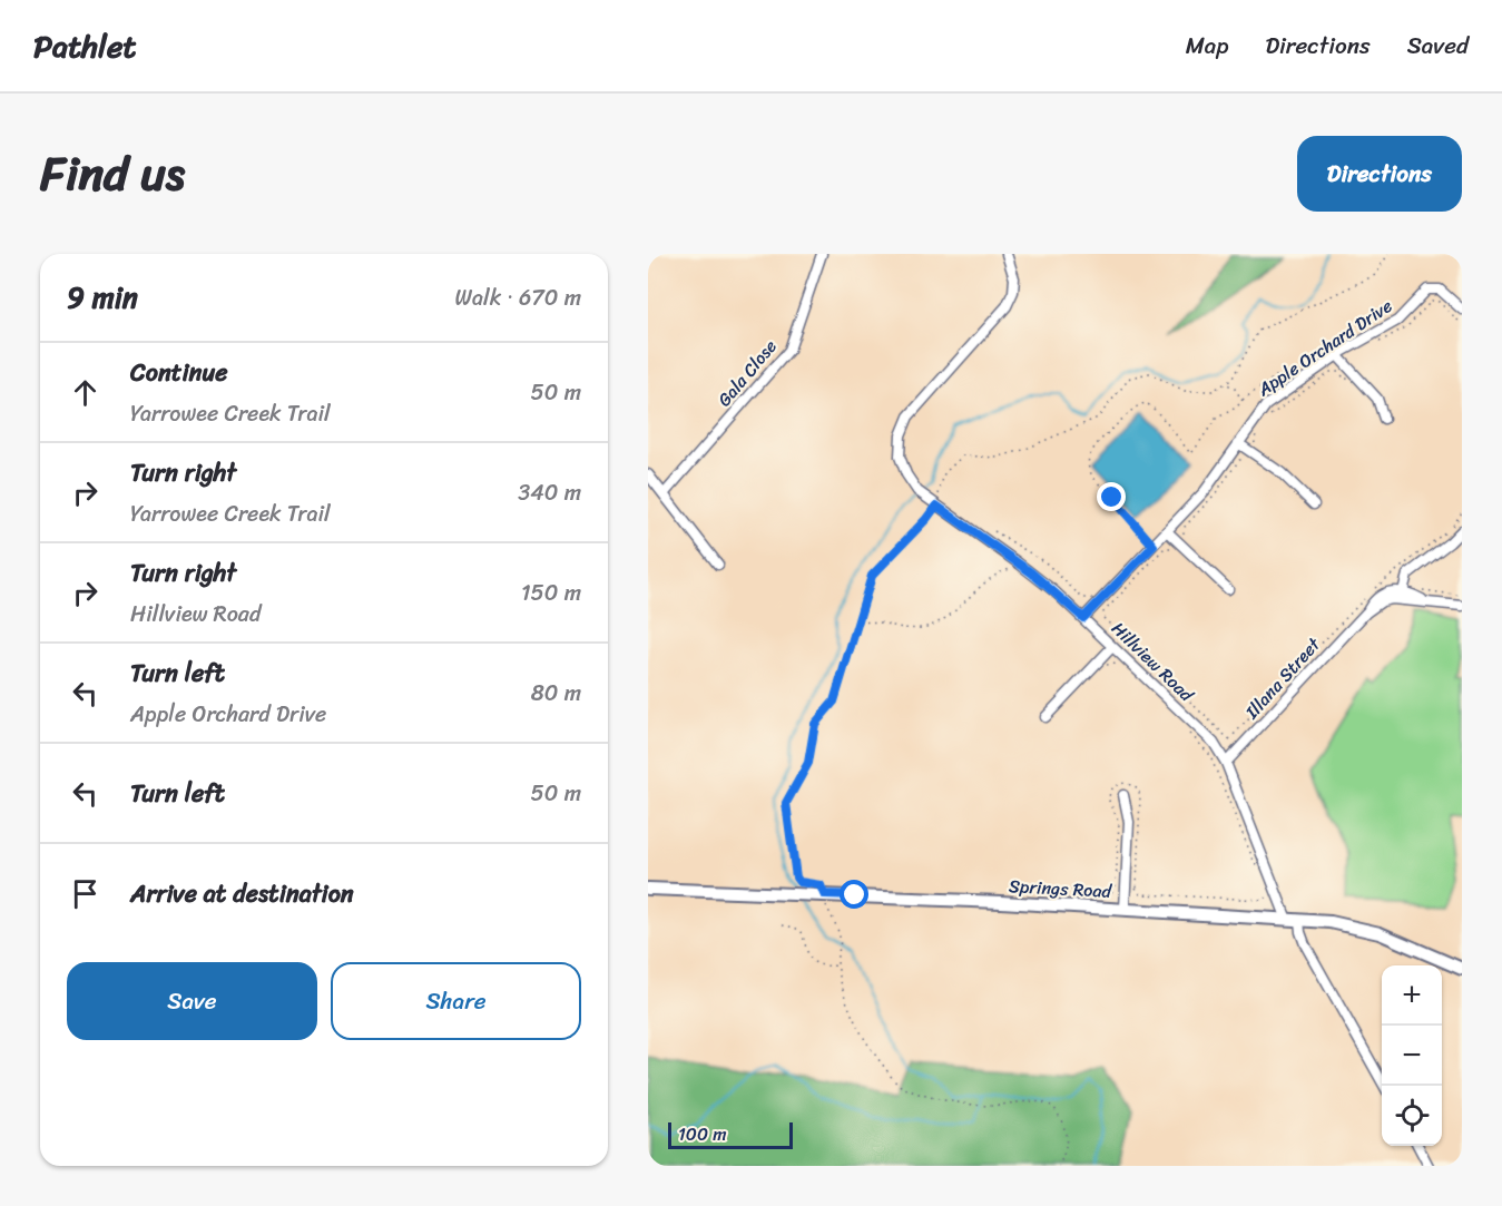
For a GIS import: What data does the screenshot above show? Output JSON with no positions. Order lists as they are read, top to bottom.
{
  "streets": {
    "street": [
      "Apple Orchard Drive",
      "Gala Close",
      "Hillview Road",
      "Illana Street",
      "Springs Road"
    ]
  },
  "crossings": [
    ["Apple Orchard Drive", "Hillview Road"],
    ["Hillview Road", "Illana Street"],
    ["Hillview Road", "Springs Road"]
  ],
  "scale_bar": "100 m",
  "page": {
    "header": "Pathlet",
    "nav": ["Map", "Directions", "Saved"],
    "title": "Find us",
    "buttons": [
      "Directions",
      ["Save", "Share"]
    ],
    "heading": ["9 min", "Walk · 670 m"],
    "list": [
      ["Continue", "Yarrowee Creek Trail", "50 m"],
      ["Turn right", "Yarrowee Creek Trail", "340 m"],
      ["Turn right", "Hillview Road", "150 m"],
      ["Turn left", "Apple Orchard Drive", "80 m"],
      ["Turn left", "50 m"],
      "Arrive at destination"
    ],
    "map_buttons": ["+", "−"],
    "scale": "100 m"
  }
}
